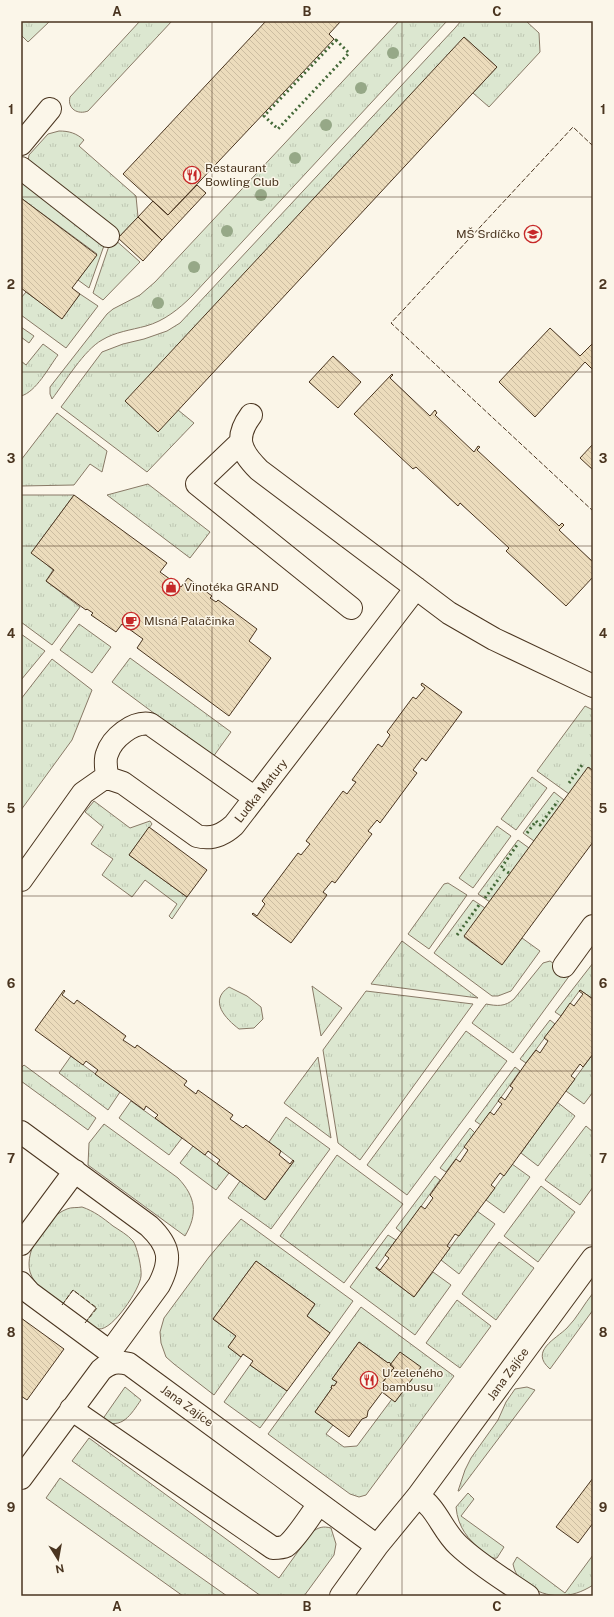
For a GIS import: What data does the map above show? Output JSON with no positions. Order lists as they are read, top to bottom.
{
  "streets": {
    "street": ["Luďka Matury", "Jana Zajíce"]
  },
  "places": {
    "restaurant": ["Restaurant Bowling Club", "U zeleného bambusu"],
    "school or university": ["MŠ Srdíčko"],
    "shop": ["Vinotéka GRAND"],
    "cafe": ["Mlsná Palačinka"]
  },
  "north": "bottom",
  "grid": {
    "columns": ["A", "B", "C"],
    "rows": [
      "1",
      "2",
      "3",
      "4",
      "5",
      "6",
      "7",
      "8",
      "9"
    ]
  }
}
